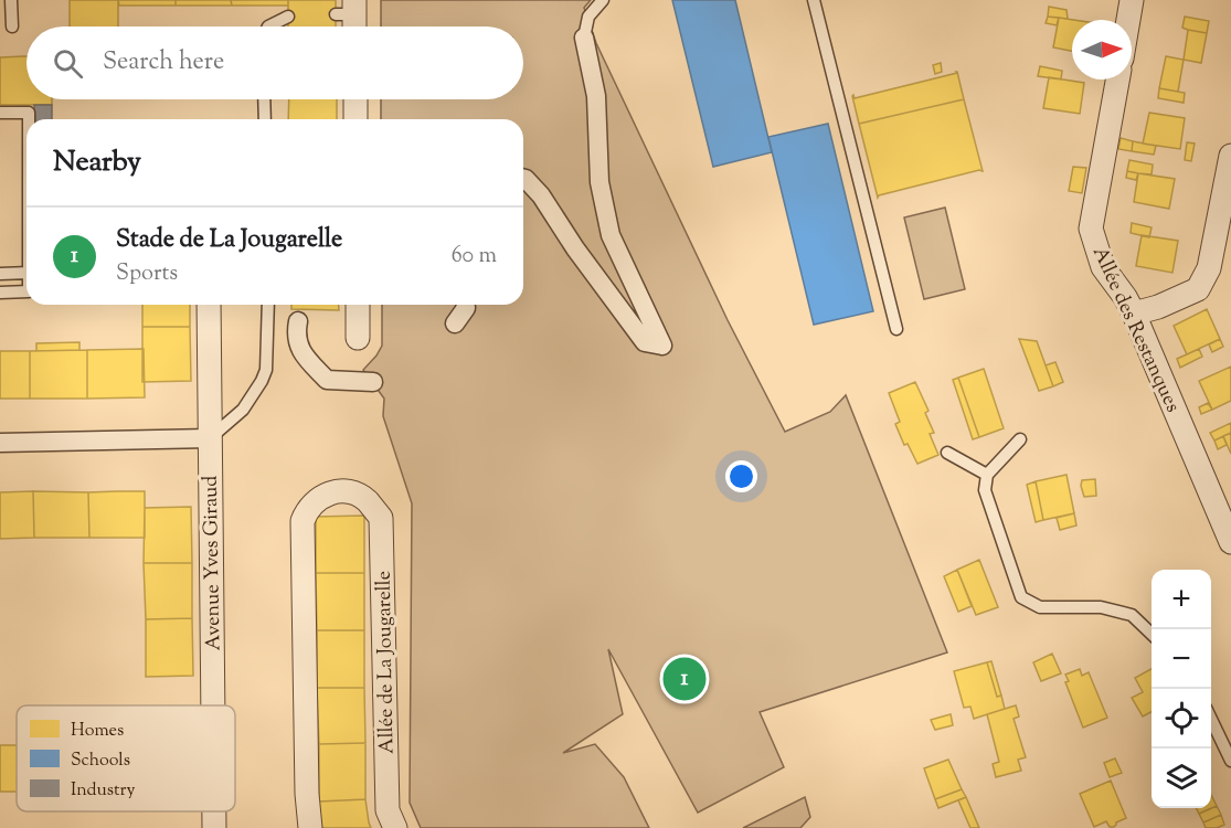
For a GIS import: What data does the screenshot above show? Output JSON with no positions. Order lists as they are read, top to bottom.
{
  "streets": {
    "street": ["Allée des Restanques", "Avenue Yves Giraud", "Allée de La Jougarelle"]
  },
  "legend": ["Homes", "Schools", "Industry"],
  "north": "right",
  "page": {
    "search": "Search here",
    "heading": "Nearby",
    "list": [
      {
        "mark": "1",
        "name": "Stade de La Jougarelle",
        "note": "Sports",
        "value": "60 m"
      }
    ],
    "map_buttons": ["+", "−"],
    "pins": "1"
  }
}
